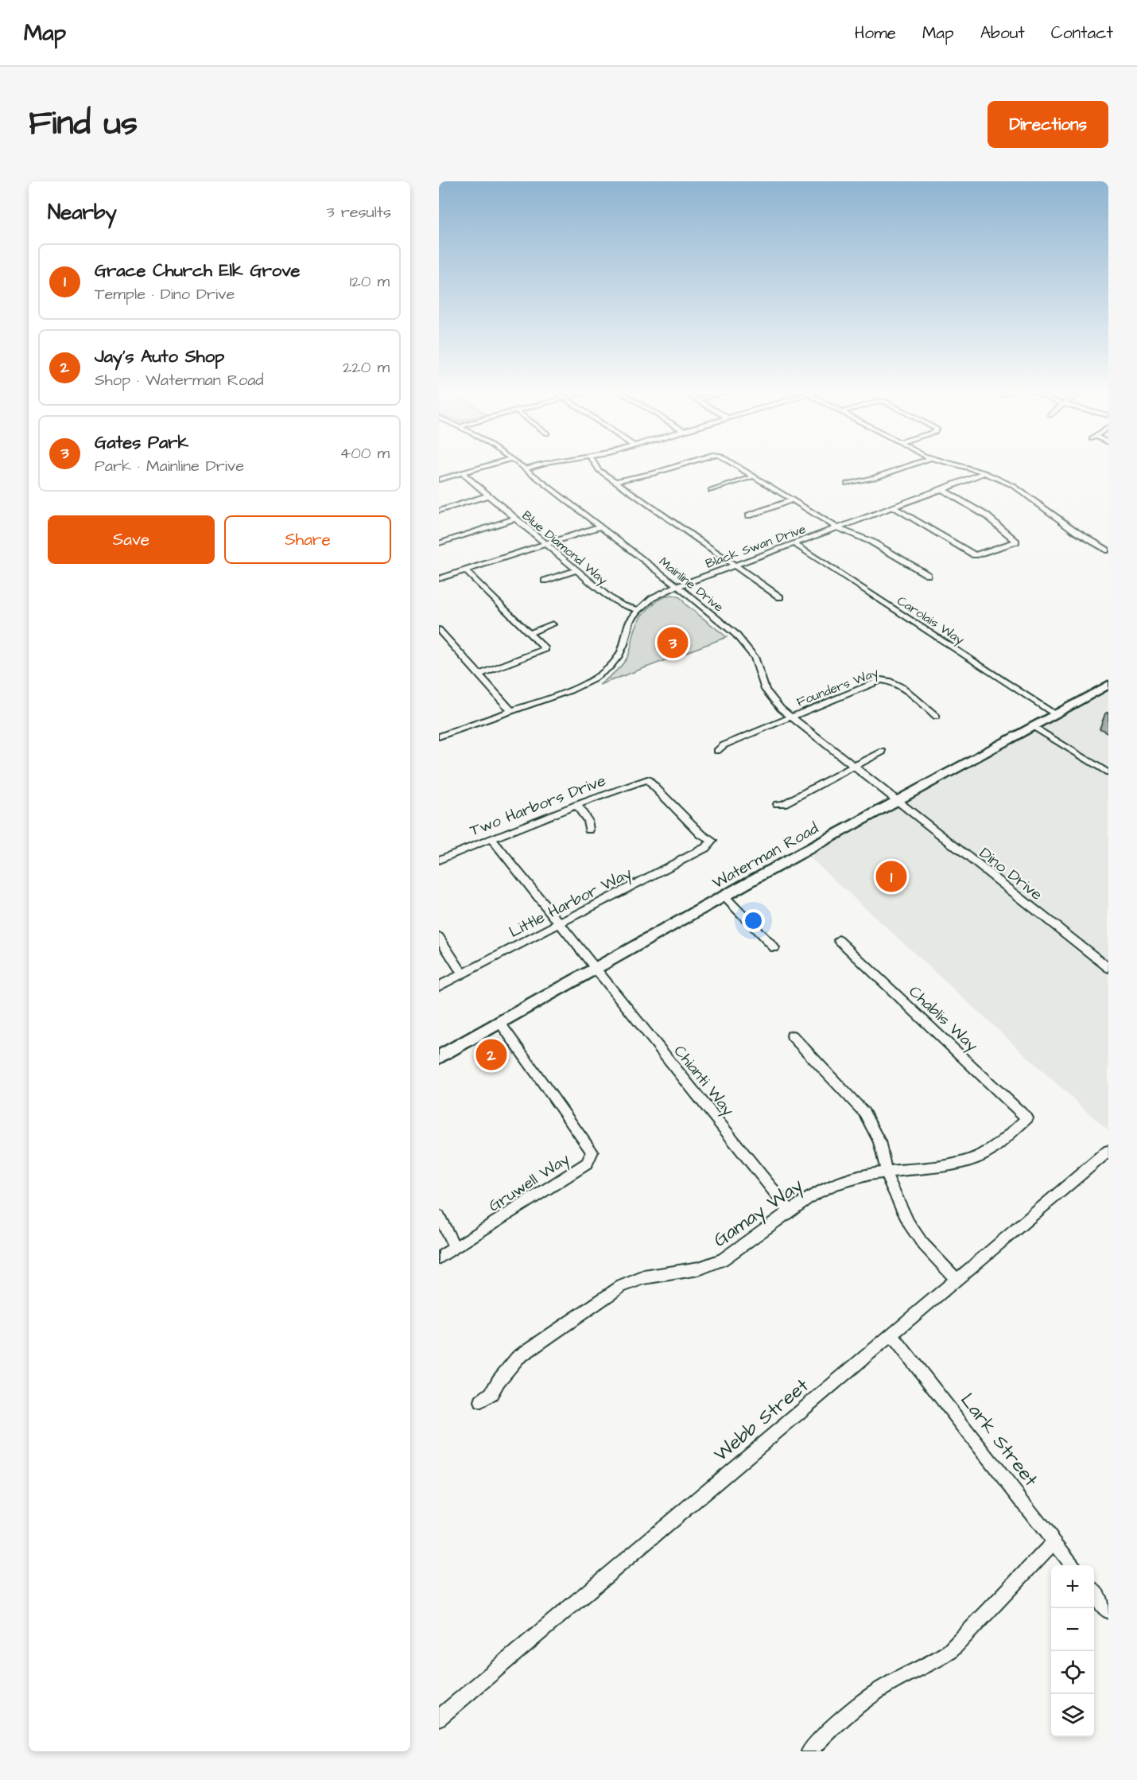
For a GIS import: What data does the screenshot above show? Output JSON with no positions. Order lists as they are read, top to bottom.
{
  "streets": {
    "main road": ["Waterman Road"],
    "street": [
      "Black Swan Drive",
      "Blue Diamond Way",
      "Mainline Drive",
      "Carolais Way",
      "Founders Way",
      "Two Harbors Drive",
      "Dino Drive",
      "Little Harbor Way",
      "Chablis Way",
      "Chianti Way",
      "Gruwell Way",
      "Gamay Way",
      "Webb Street",
      "Lark Street"
    ]
  },
  "crossings": [
    ["Black Swan Drive", "Blue Diamond Way"],
    ["Black Swan Drive", "Mainline Drive"],
    ["Black Swan Drive", "Carolais Way"],
    ["Mainline Drive", "Founders Way"],
    ["Mainline Drive", "Waterman Road"],
    ["Mainline Drive", "Dino Drive"],
    ["Carolais Way", "Waterman Road"],
    ["Two Harbors Drive", "Little Harbor Way"],
    ["Two Harbors Drive", "Chianti Way"],
    ["Waterman Road", "Dino Drive"],
    ["Waterman Road", "Chianti Way"],
    ["Waterman Road", "Gruwell Way"],
    ["Little Harbor Way", "Chianti Way"],
    ["Chablis Way", "Gamay Way"],
    ["Chianti Way", "Gamay Way"],
    ["Webb Street", "Lark Street"]
  ],
  "page": {
    "header": "Map",
    "nav": [
      "Home",
      "Map",
      "About",
      "Contact"
    ],
    "title": "Find us",
    "buttons": [
      "Directions",
      ["Save", "Share"]
    ],
    "heading": ["Nearby", "3 results"],
    "list": [
      {
        "mark": "1",
        "name": "Grace Church Elk Grove",
        "note": "Temple · Dino Drive",
        "value": "120 m"
      },
      {
        "mark": "2",
        "name": "Jay’s Auto Shop",
        "note": "Shop · Waterman Road",
        "value": "220 m"
      },
      {
        "mark": "3",
        "name": "Gates Park",
        "note": "Park · Mainline Drive",
        "value": "400 m"
      }
    ],
    "pins": ["3", "1", "2"],
    "map_buttons": ["+", "−"]
  }
}
